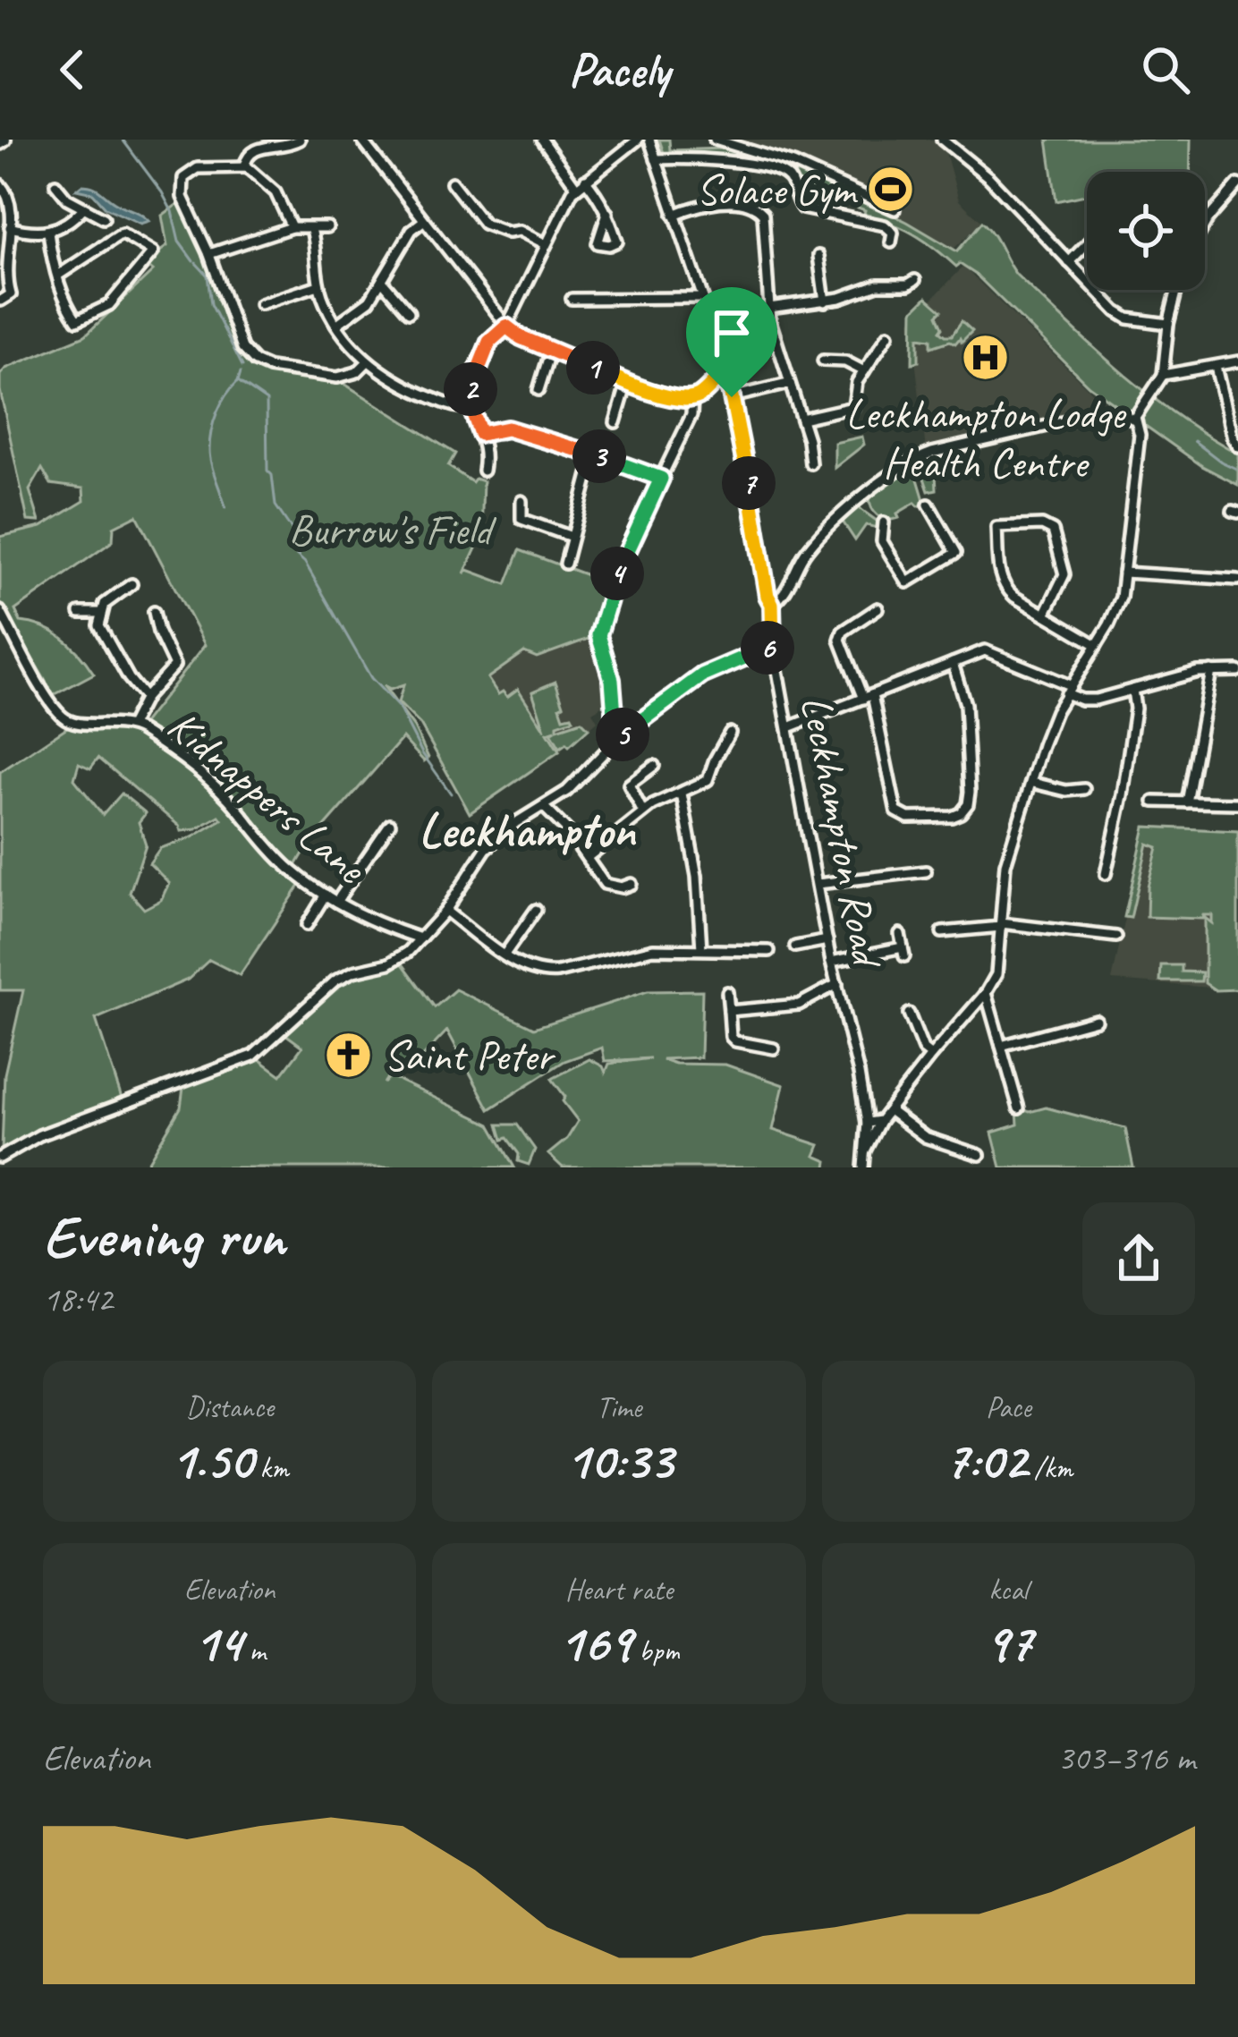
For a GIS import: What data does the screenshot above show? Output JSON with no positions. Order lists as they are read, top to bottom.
{
  "streets": {
    "street": ["Kidnappers Lane", "Leckhampton Road"]
  },
  "districts": ["Leckhampton"],
  "parks": ["Burrow's Field"],
  "places": {
    "sports": ["Solace Gym"],
    "hospital": ["Leckhampton Lodge Health Centre"],
    "church": ["Saint Peter"]
  },
  "page": {
    "header": "Pacely",
    "pins": [
      "1",
      "2",
      "3",
      "7",
      "4",
      "6",
      "5"
    ],
    "heading": ["Evening run", "18:42"],
    "stats": [
      ["Distance", "1.50 km"],
      ["Time", "10:33"],
      ["Pace", "7:02 /km"],
      ["Elevation", "14 m"],
      ["Heart rate", "169 bpm"],
      ["kcal", "97"]
    ],
    "chart": ["Elevation", "303–316 m"]
  }
}
